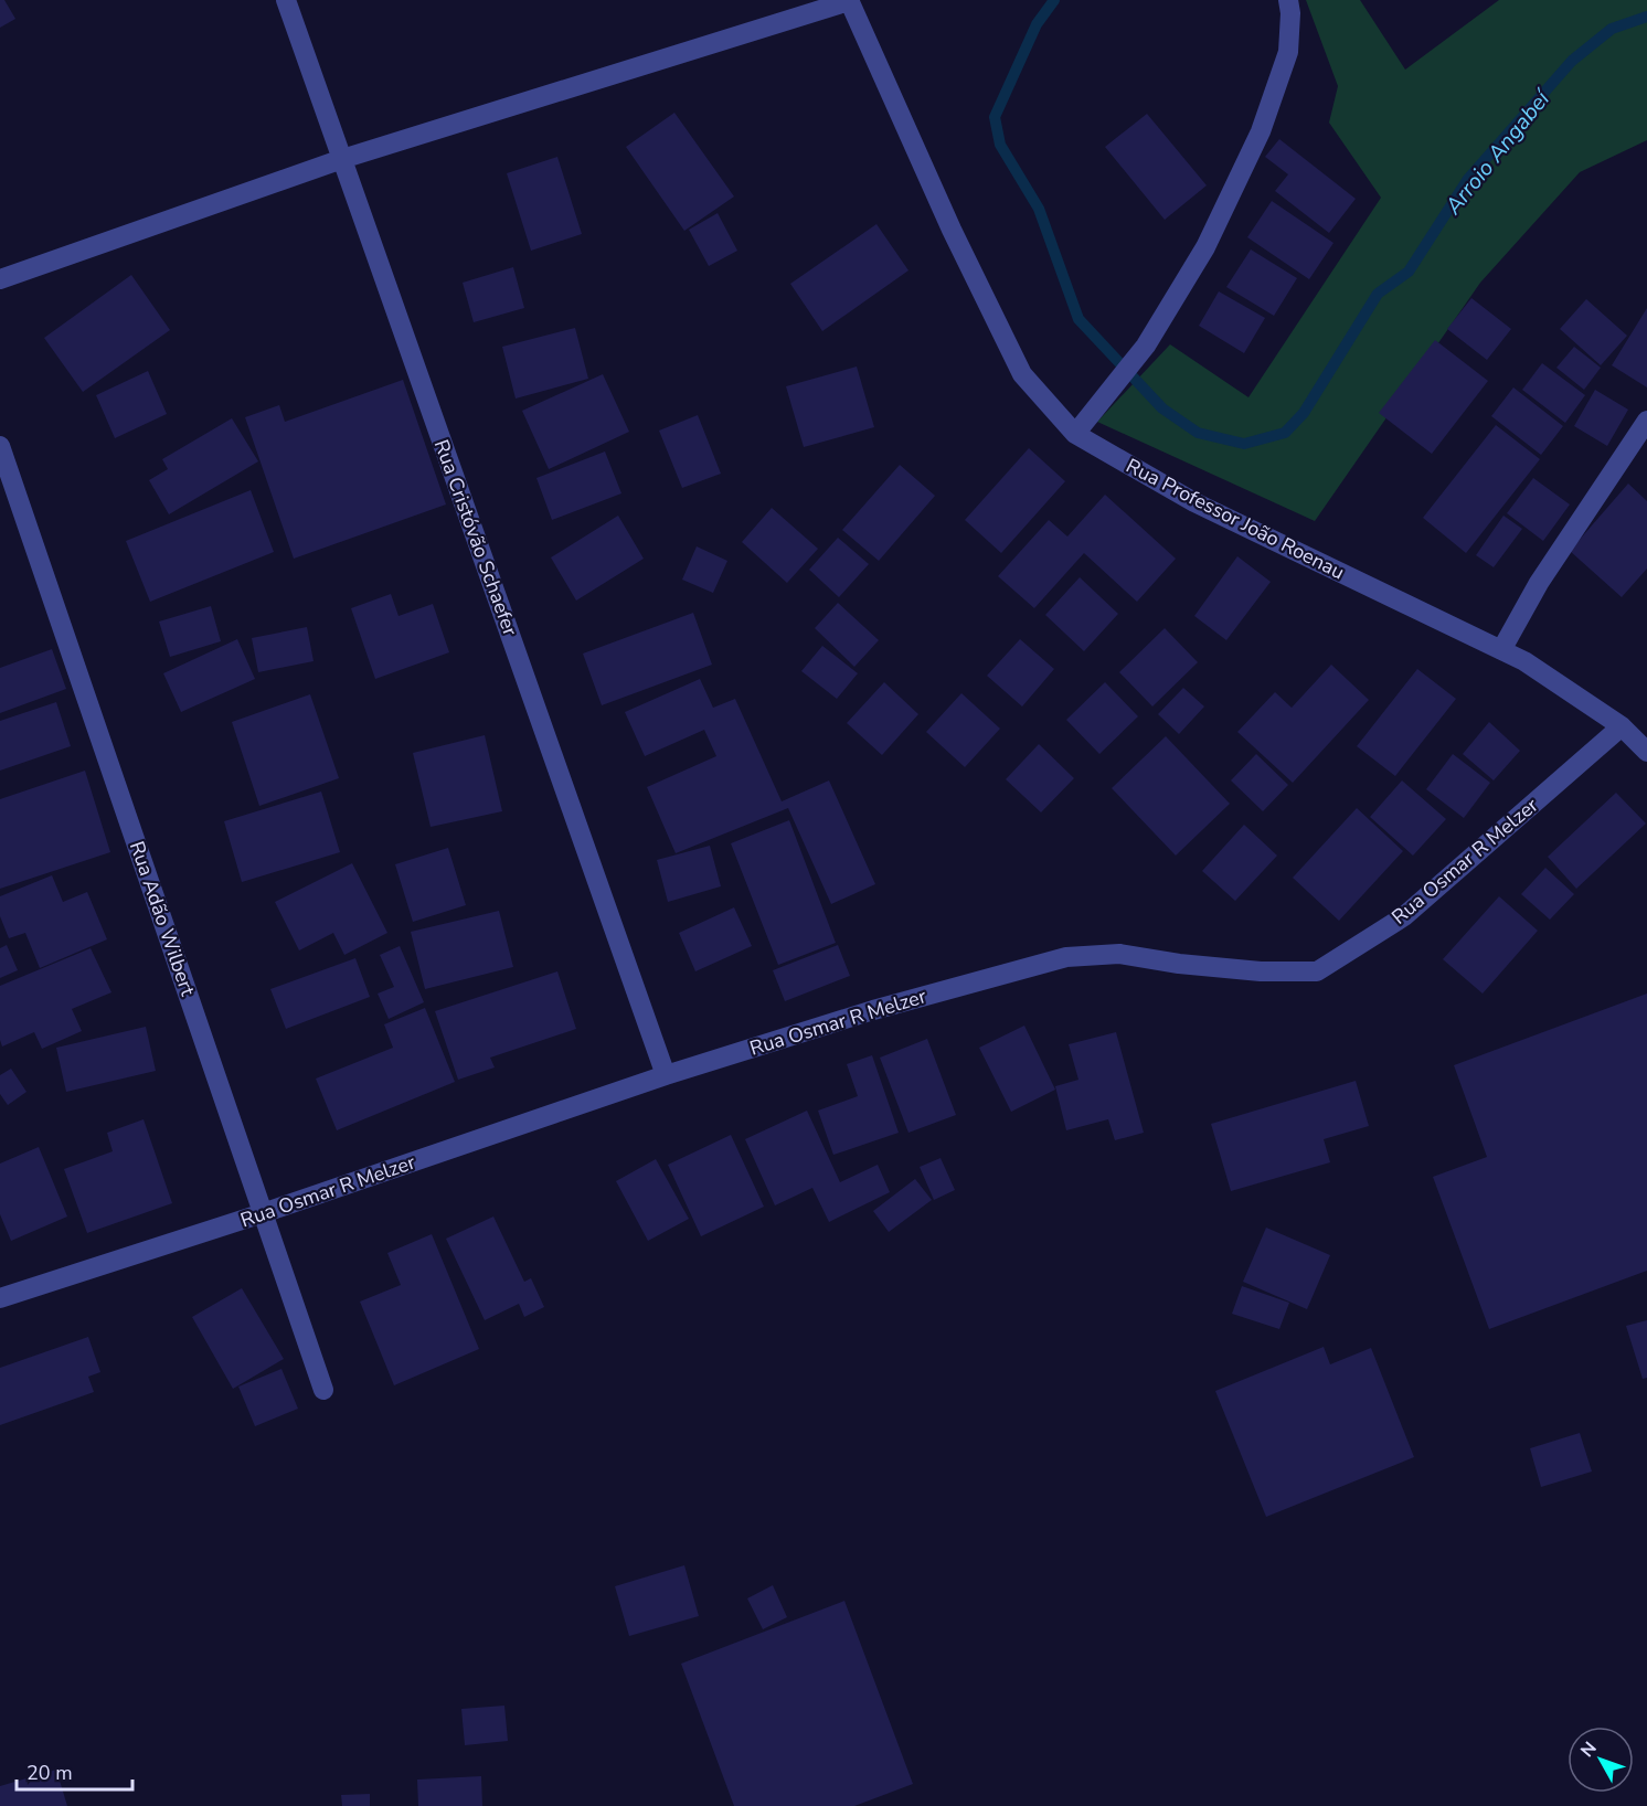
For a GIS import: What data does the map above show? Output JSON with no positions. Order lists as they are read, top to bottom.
{
  "streets": {
    "street": [
      "Rua Professor João Roenau",
      "Rua Cristóvão Schaefer",
      "Rua Osmar R Melzer",
      "Rua Adão Wilbert"
    ]
  },
  "crossings": [
    ["Rua Professor João Roenau", "Rua Osmar R Melzer"],
    ["Rua Cristóvão Schaefer", "Rua Osmar R Melzer"],
    ["Rua Osmar R Melzer", "Rua Adão Wilbert"]
  ],
  "water": ["Arroio Angabeí"],
  "scale_bar": "20 m",
  "north": "top left"
}
